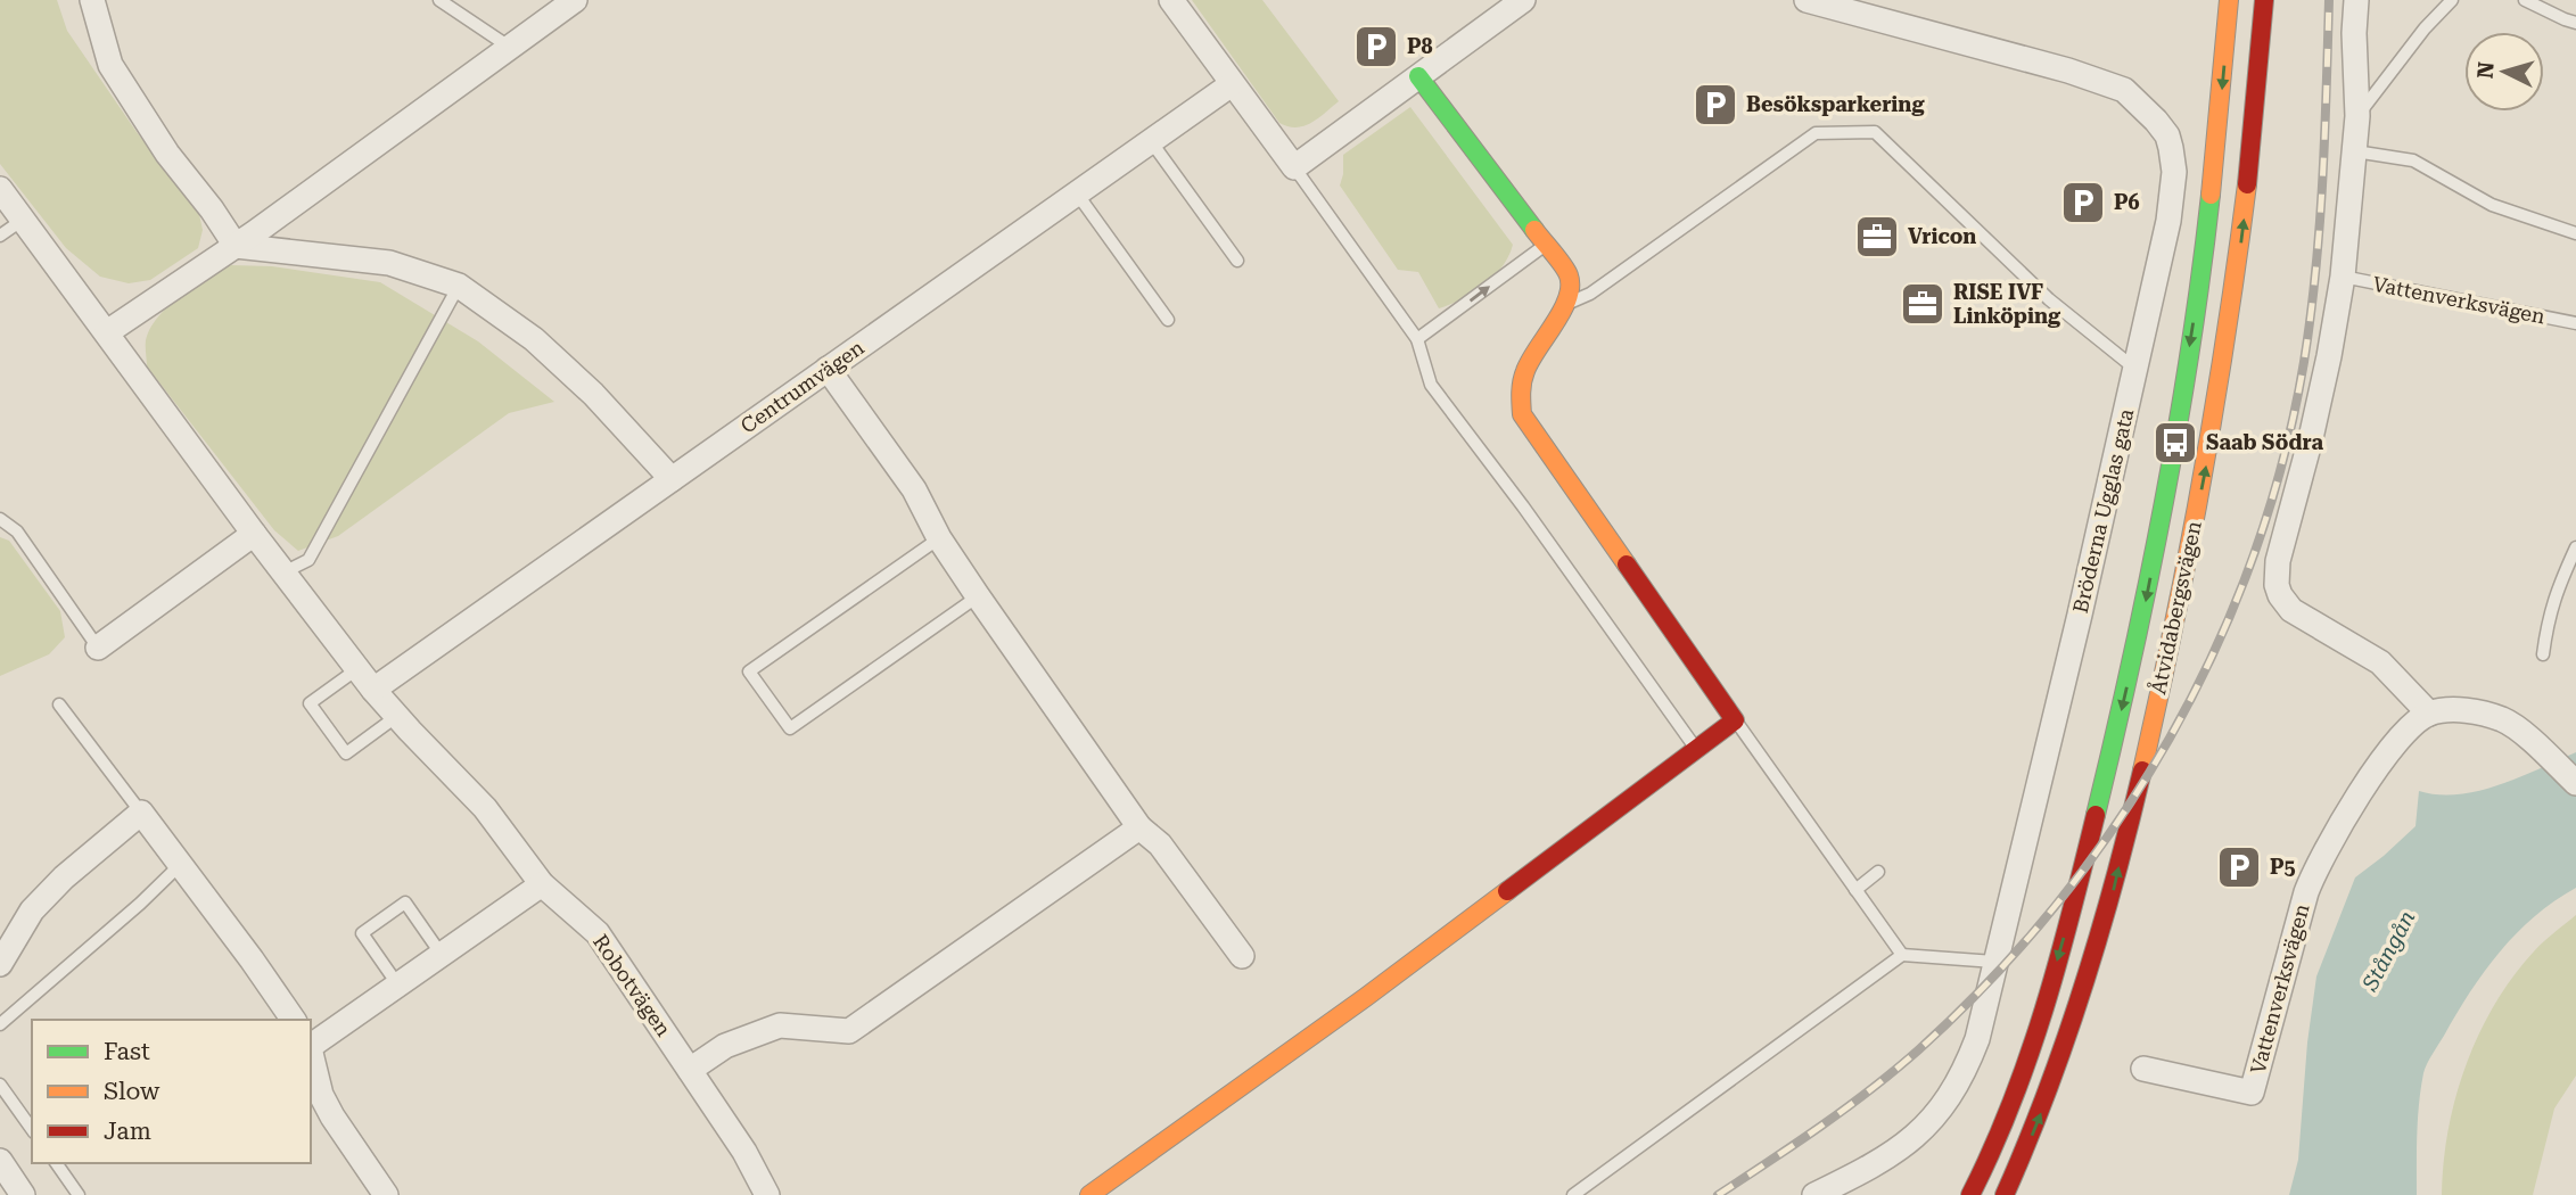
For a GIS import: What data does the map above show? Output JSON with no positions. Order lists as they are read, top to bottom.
{
  "streets": {
    "main road": ["Åtvidabergsvägen"],
    "street": [
      "Vattenverksvägen",
      "Centrumvägen",
      "Bröderna Ugglas gata",
      "Robotvägen"
    ]
  },
  "crossings": [
    ["Centrumvägen", "Robotvägen"]
  ],
  "water": ["Stångån"],
  "places": {
    "parking": [
      "P8",
      "Besöksparkering",
      "P6",
      "P5"
    ],
    "office": ["Vricon", "RISE IVF Linköping"],
    "bus stop": ["Saab Södra"]
  },
  "legend": ["Fast", "Slow", "Jam"],
  "north": "left"
}
